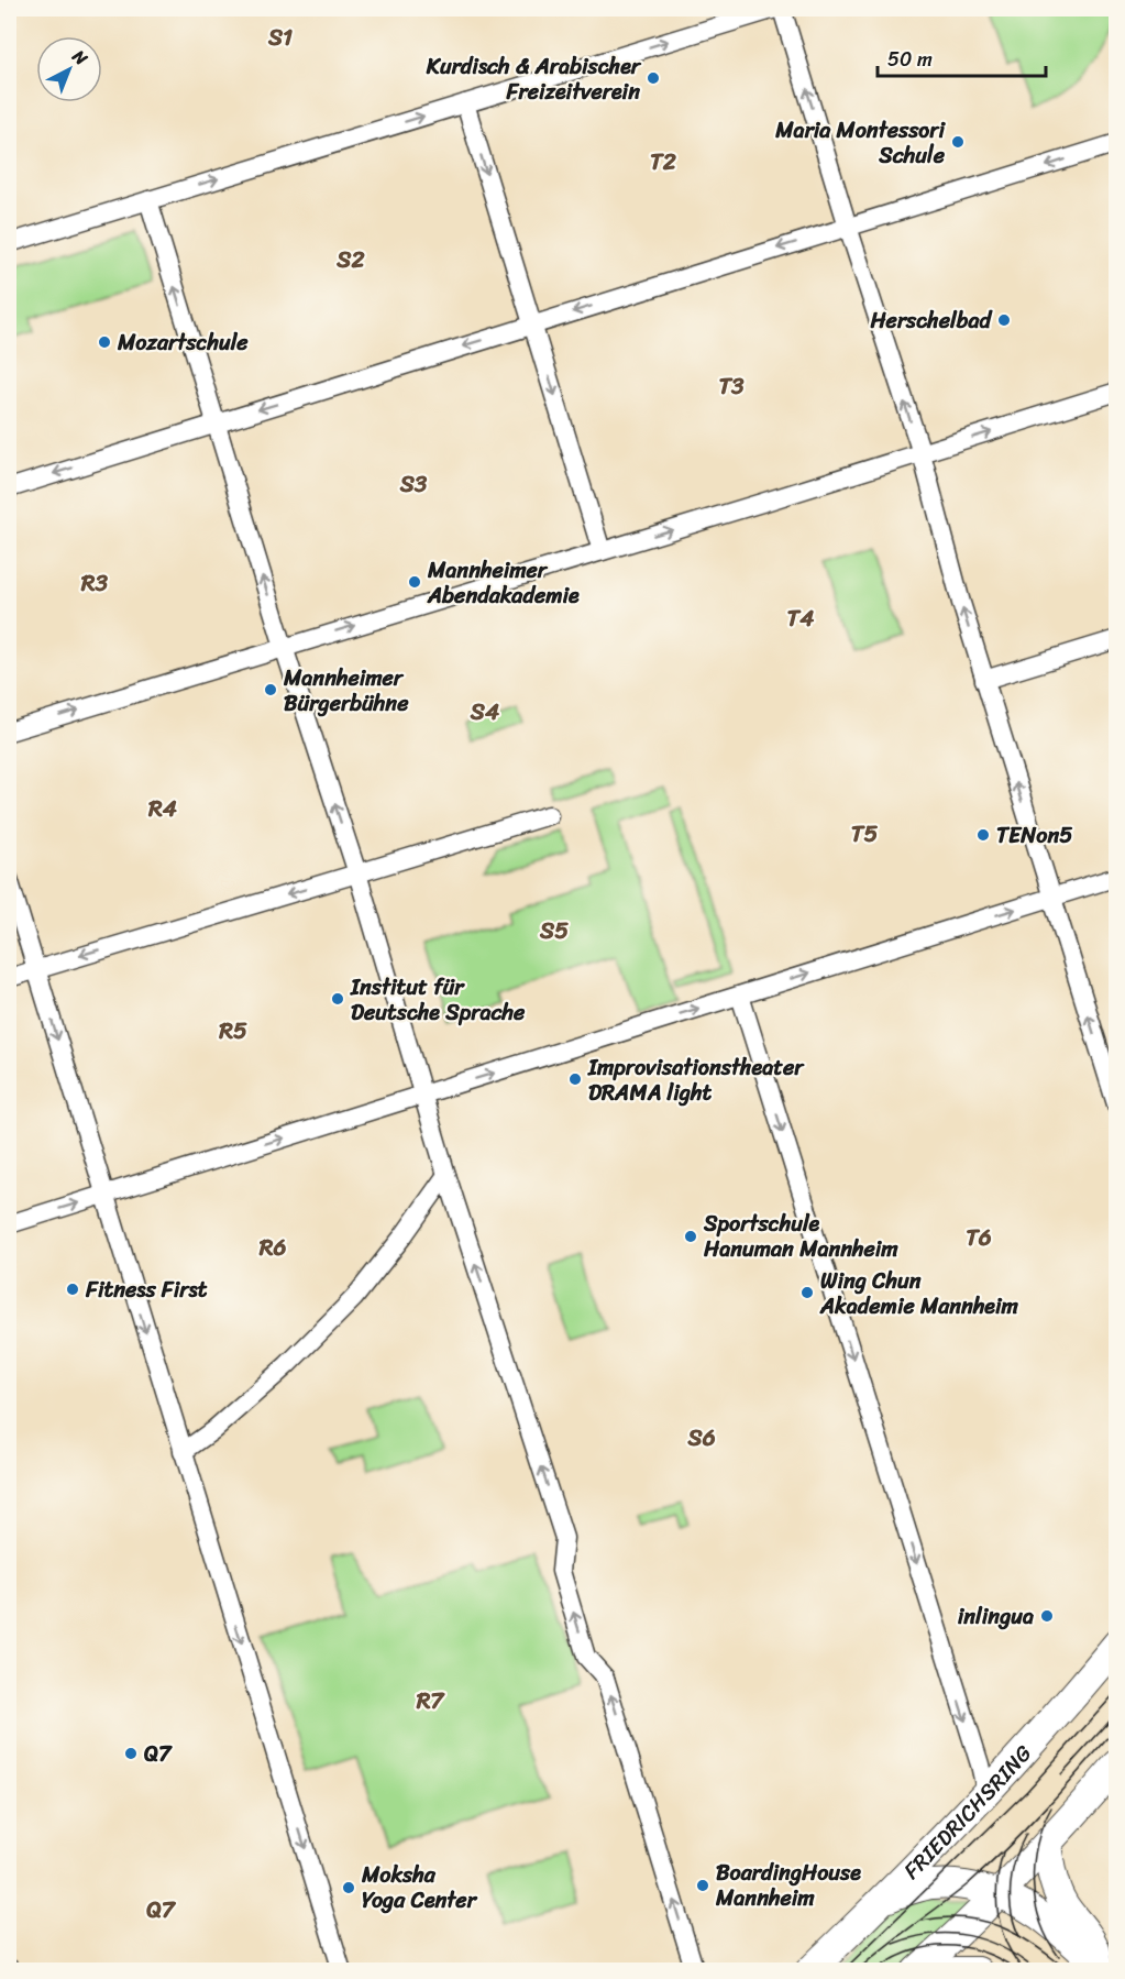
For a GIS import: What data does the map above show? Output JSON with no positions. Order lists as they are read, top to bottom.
{
  "streets": {
    "main road": ["FRIEDRICHSRING"]
  },
  "districts": [
    "S1",
    "T2",
    "S2",
    "T3",
    "S3",
    "R3",
    "T4",
    "S4",
    "R4",
    "T5",
    "S5",
    "R5",
    "T6",
    "R6",
    "S6",
    "R7",
    "Q7"
  ],
  "places": [
    "Kurdisch & Arabischer Freizeitverein",
    "Maria Montessori Schule",
    "Herschelbad",
    "Mozartschule",
    "Mannheimer Abendakademie",
    "Mannheimer Bürgerbühne",
    "TENon5",
    "Institut für Deutsche Sprache",
    "Improvisationstheater DRAMA light",
    "Sportschule Hanuman Mannheim",
    "Fitness First",
    "Wing Chun Akademie Mannheim",
    "inlingua",
    "Q7",
    "BoardingHouse Mannheim",
    "Moksha Yoga Center"
  ],
  "scale_bar": "50 m",
  "north": "top right"
}
